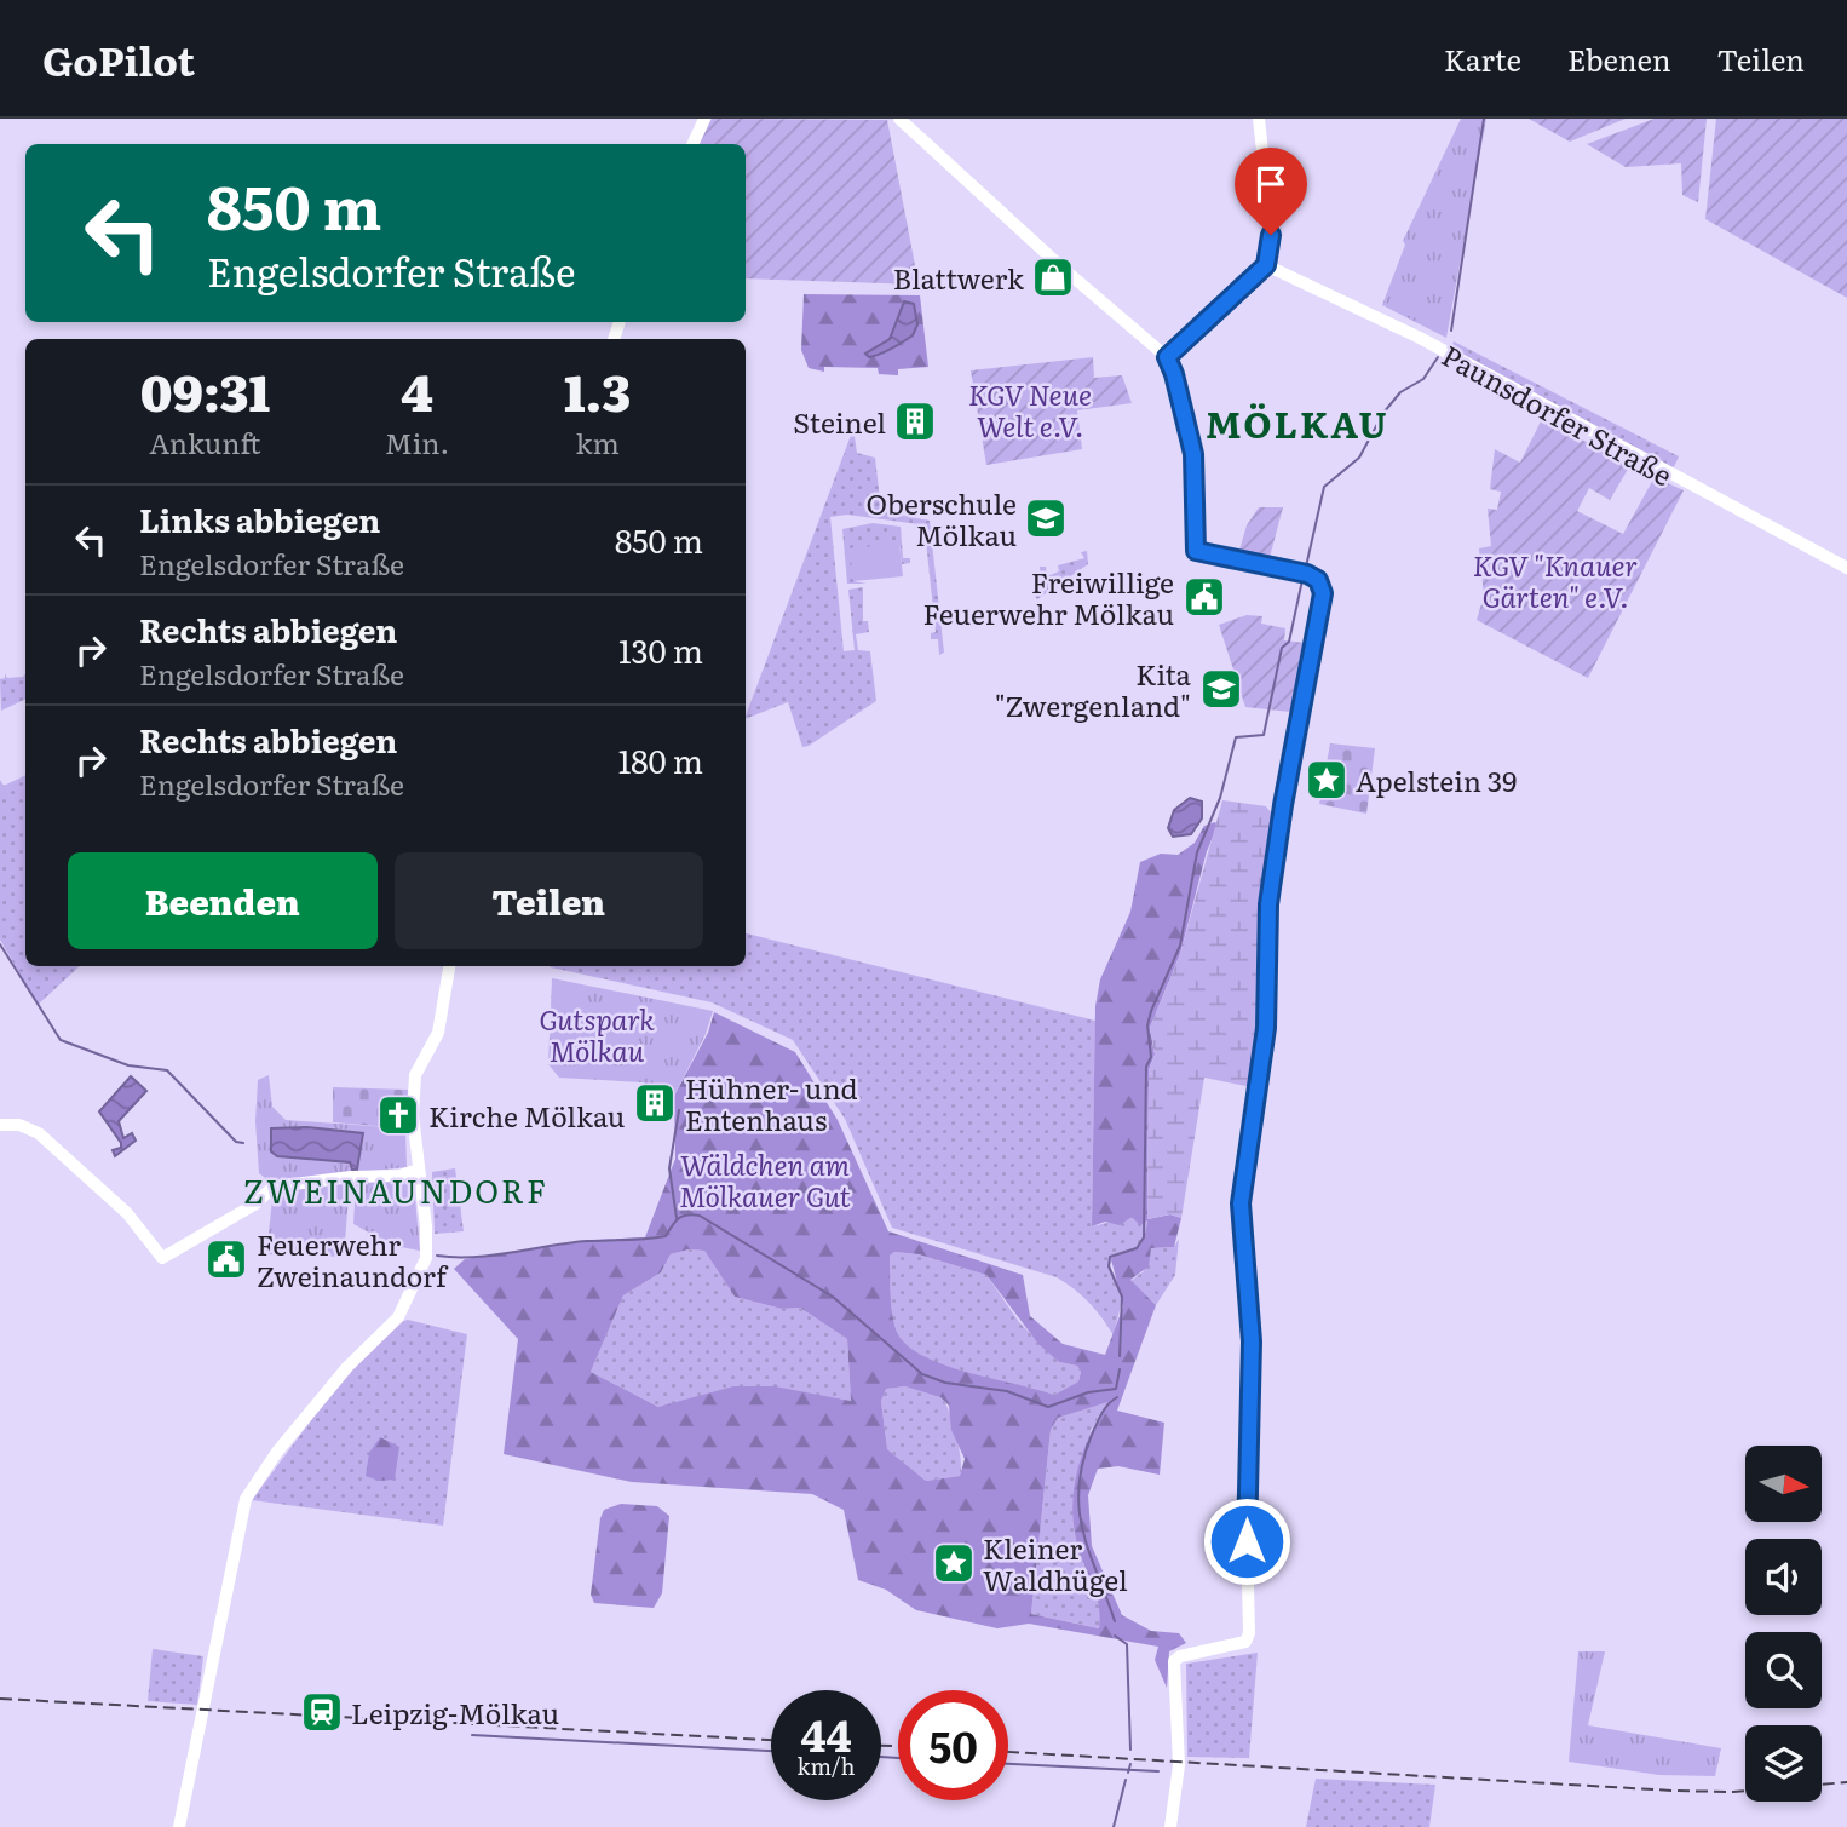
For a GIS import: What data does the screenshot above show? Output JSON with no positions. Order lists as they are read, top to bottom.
{
  "streets": {
    "main road": ["Paunsdorfer Straße"]
  },
  "districts": ["MÖLKAU", "ZWEINAUNDORF"],
  "parks": [
    "KGV Neue Welt e.V.",
    "KGV \"Knauer Gärten\" e.V.",
    "Gutspark Mölkau",
    "Wäldchen am Mölkauer Gut"
  ],
  "places": {
    "shop": ["Blattwerk"],
    "building": ["Steinel", "Hühner- und Entenhaus"],
    "school or university": ["Oberschule Mölkau", "Kita \"Zwergenland\""],
    "public building": ["Freiwillige Feuerwehr Mölkau", "Feuerwehr Zweinaundorf"],
    "place": ["Apelstein 39", "Kleiner Waldhügel"],
    "church": ["Kirche Mölkau"],
    "station": ["Leipzig-Mölkau"]
  },
  "north": "right",
  "page": {
    "header": "GoPilot",
    "nav": ["Karte", "Ebenen", "Teilen"],
    "turn": ["850 m", "Engelsdorfer Straße"],
    "eta": [
      "09:31",
      "Ankunft",
      "4",
      "Min.",
      "1.3",
      "km"
    ],
    "list": [
      {
        "name": "Links abbiegen",
        "note": "Engelsdorfer Straße",
        "value": "850 m"
      },
      {
        "name": "Rechts abbiegen",
        "note": "Engelsdorfer Straße",
        "value": "130 m"
      },
      {
        "name": "Rechts abbiegen",
        "note": "Engelsdorfer Straße",
        "value": "180 m"
      }
    ],
    "buttons": ["Beenden", "Teilen"],
    "speed": "44 km/h",
    "limit": "50"
  }
}
